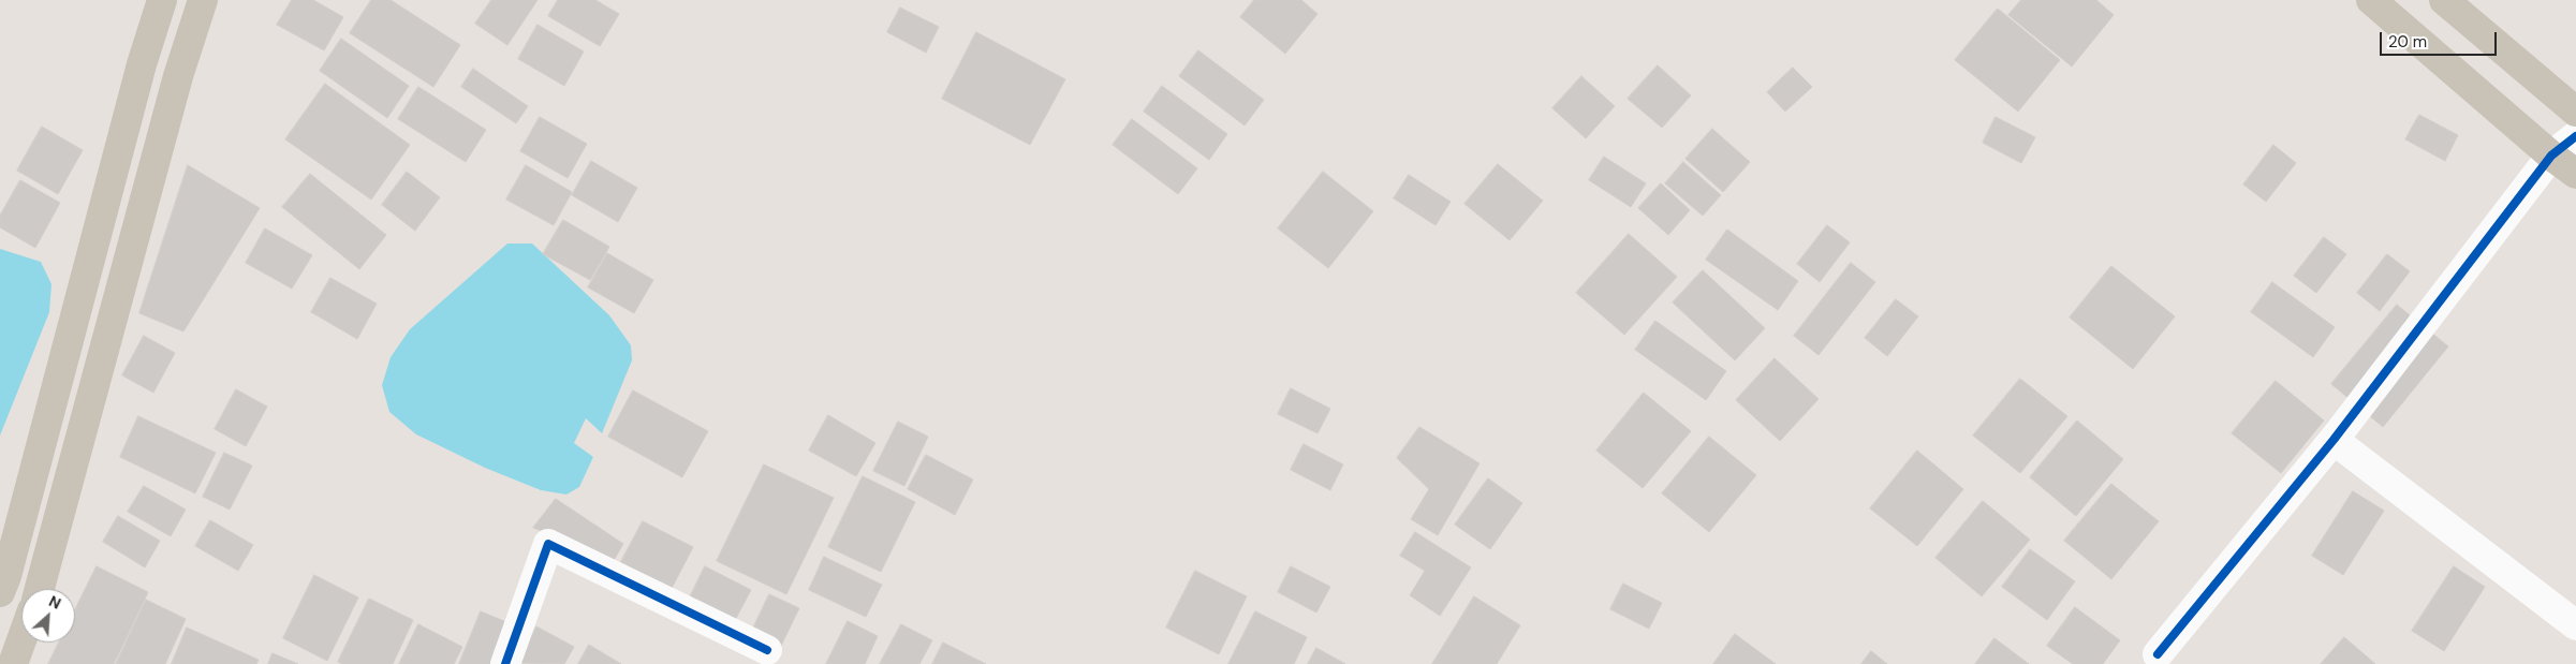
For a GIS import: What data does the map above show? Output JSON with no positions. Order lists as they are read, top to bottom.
{
  "scale_bar": "20 m",
  "north": "top right"
}
